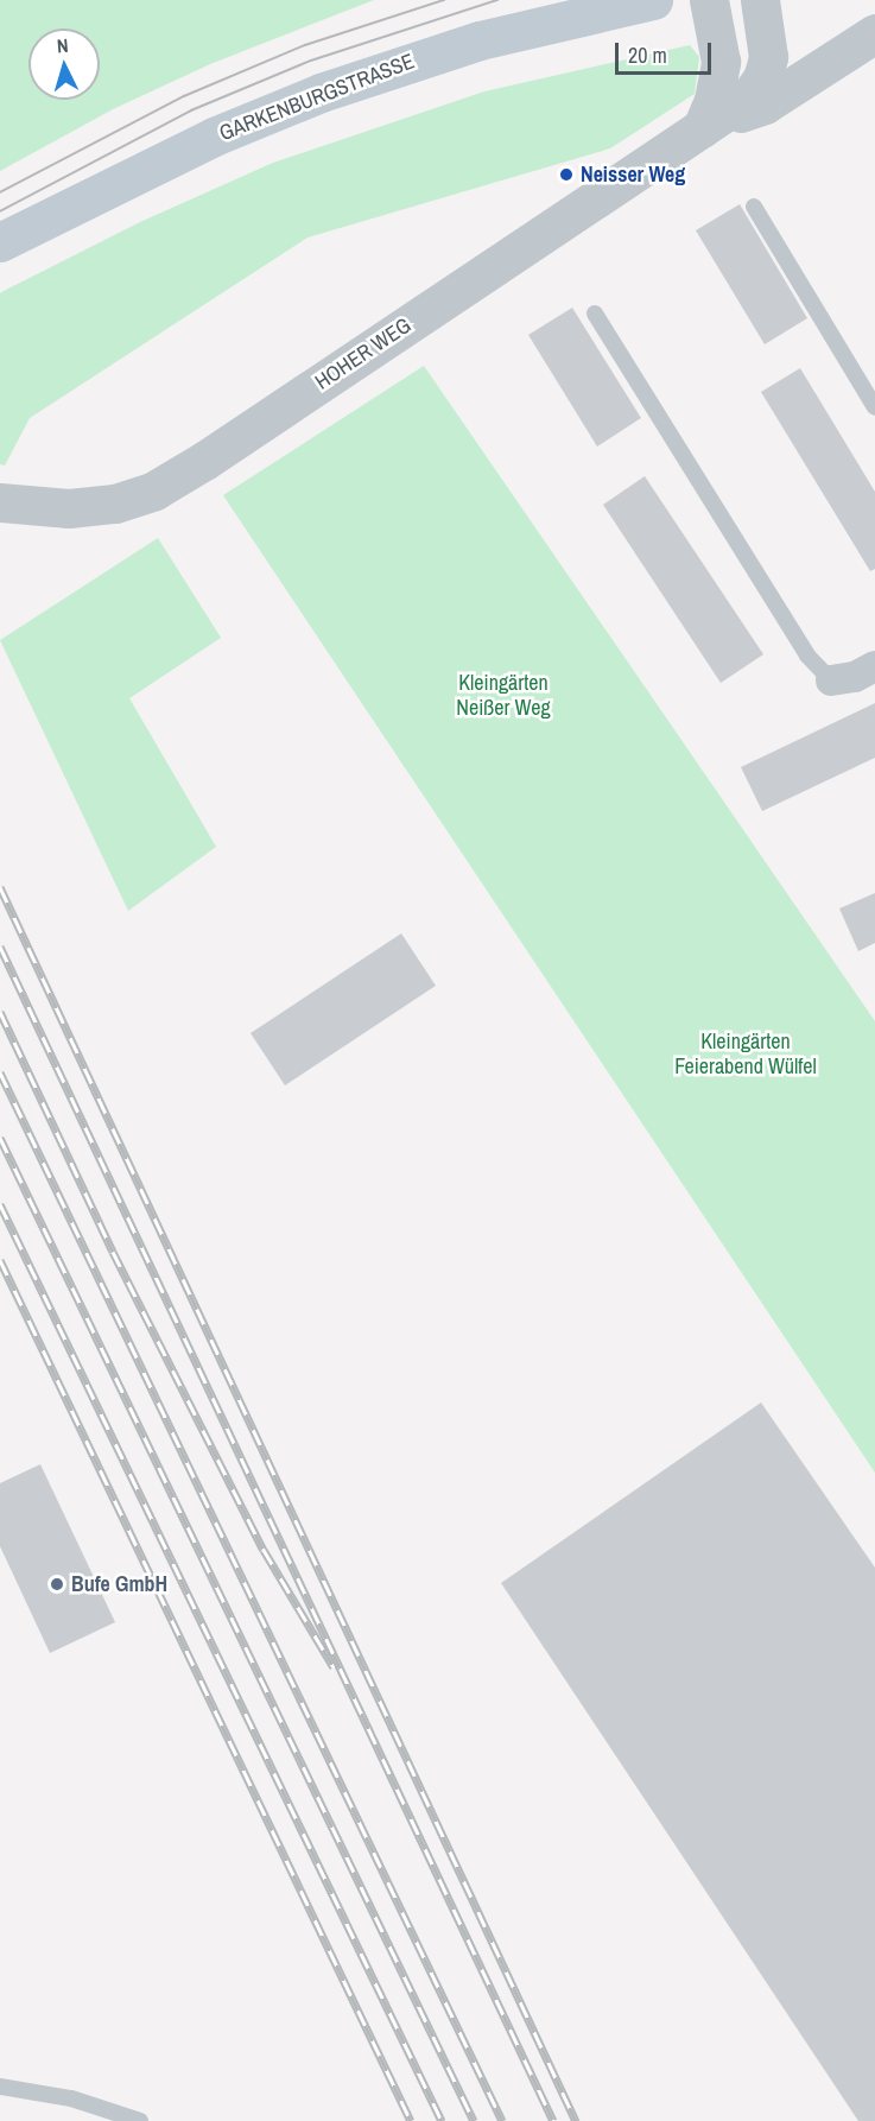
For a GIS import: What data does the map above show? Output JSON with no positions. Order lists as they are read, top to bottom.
{
  "streets": {
    "main road": ["GARKENBURGSTRASSE"],
    "street": ["HOHER WEG"]
  },
  "parks": ["Kleingärten Neißer Weg", "Kleingärten Feierabend Wülfel"],
  "places": ["Neisser Weg", "Bufe GmbH"],
  "scale_bar": "20 m",
  "north": "top"
}
